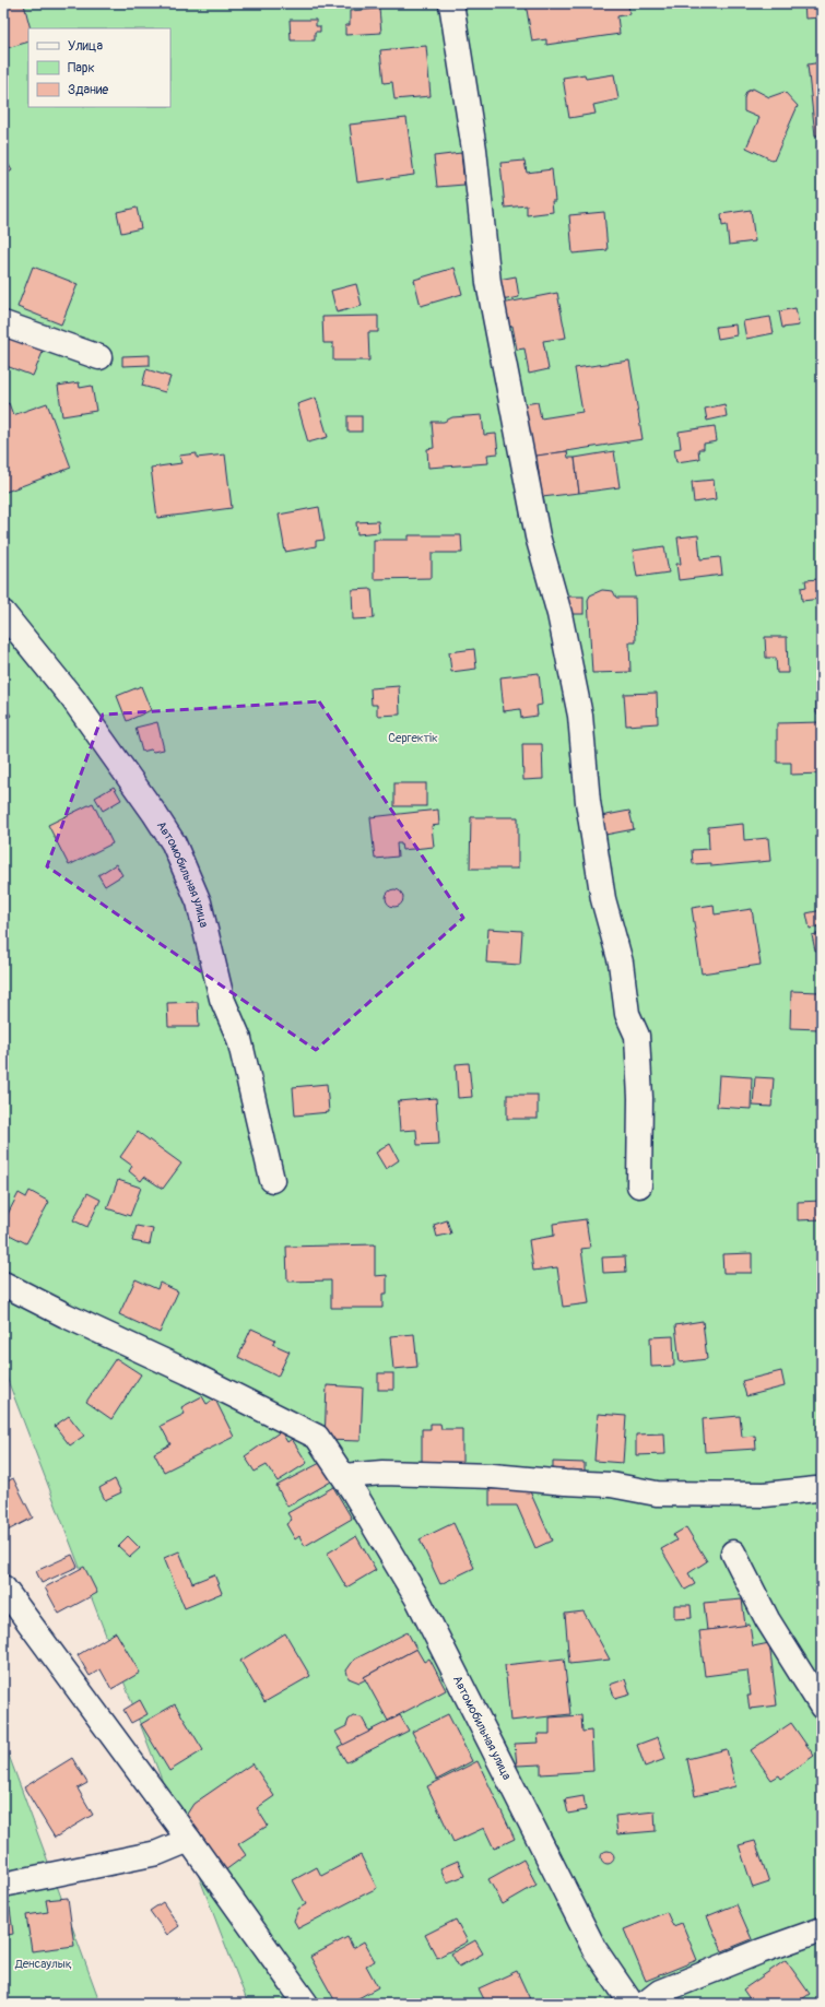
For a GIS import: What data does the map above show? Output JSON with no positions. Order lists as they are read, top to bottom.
{
  "streets": {
    "street": ["Автомобильная улица"]
  },
  "parks": ["Сергектік", "Денсаулық"],
  "legend": ["Улица", "Парк", "Здание"]
}
